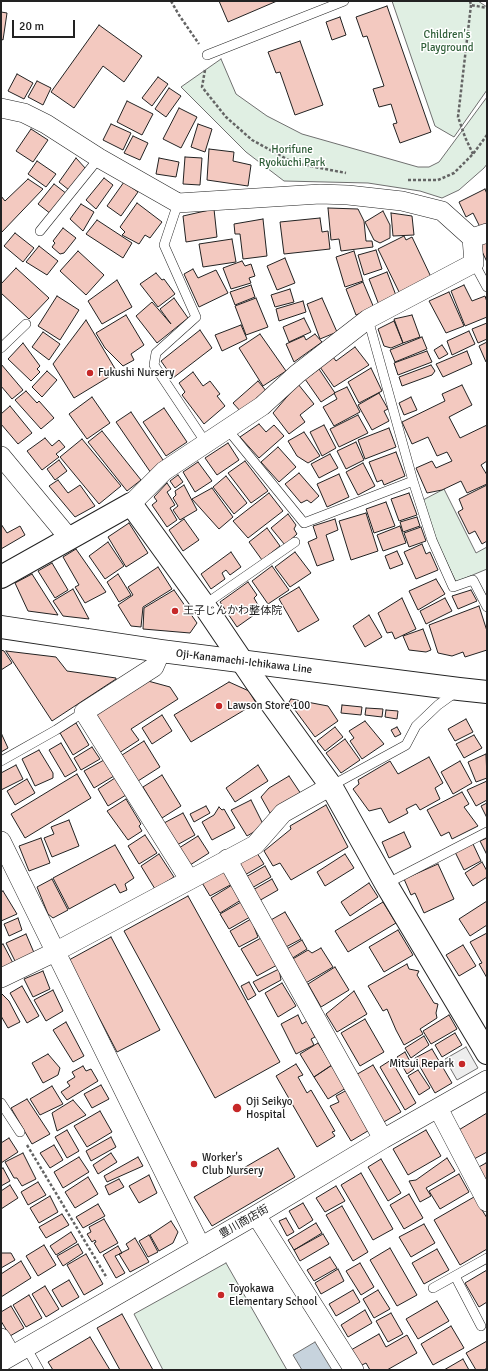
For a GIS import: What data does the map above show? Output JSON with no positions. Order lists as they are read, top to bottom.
{
  "streets": {
    "street": ["Oji-Kanamachi-Ichikawa Line", "豊川商店街"]
  },
  "parks": ["Children's Playground", "Horifune Ryokuchi Park"],
  "places": [
    "Fukushi Nursery",
    "王子じんかわ整体院",
    "Lawson Store 100",
    "Mitsui Repark",
    "Oji Seikyo Hospital",
    "Worker's Club Nursery",
    "Toyokawa Elementary School"
  ],
  "scale_bar": "20 m"
}
